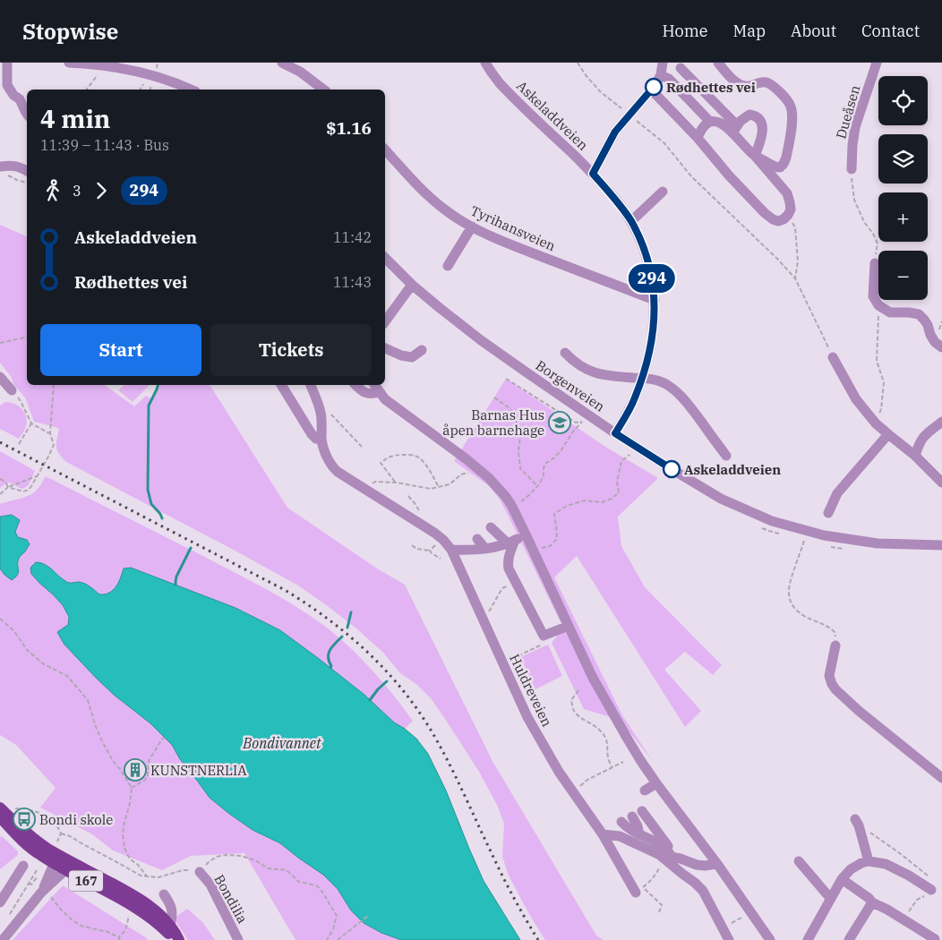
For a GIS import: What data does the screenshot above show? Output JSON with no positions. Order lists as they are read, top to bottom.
{
  "streets": {
    "main road": ["167"],
    "street": [
      "Dueåsen",
      "Askeladdveien",
      "Tyrihansveien",
      "Borgenveien",
      "Huldreveien",
      "Bondilia"
    ]
  },
  "crossings": [
    ["Askeladdveien", "Tyrihansveien"],
    ["Askeladdveien", "Borgenveien"]
  ],
  "water": ["Bondivannet"],
  "places": {
    "other": ["Rødhettes vei", "Askeladdveien"],
    "school or university": ["Barnas Hus åpen barnehage"],
    "building": ["KUNSTNERLIA"],
    "bus stop": ["Bondi skole"]
  },
  "lines": ["bus line 294"],
  "page": {
    "header": "Stopwise",
    "nav": [
      "Home",
      "Map",
      "About",
      "Contact"
    ],
    "on_map": "294",
    "map_buttons": ["+", "−"],
    "heading": ["4 min", "11:39 – 11:43 · Bus", "$1.16"],
    "legs": ["3", "294"],
    "list": [
      {
        "name": "Askeladdveien",
        "value": "11:42"
      },
      {
        "name": "Rødhettes vei",
        "value": "11:43"
      }
    ],
    "buttons": ["Start", "Tickets"]
  }
}
